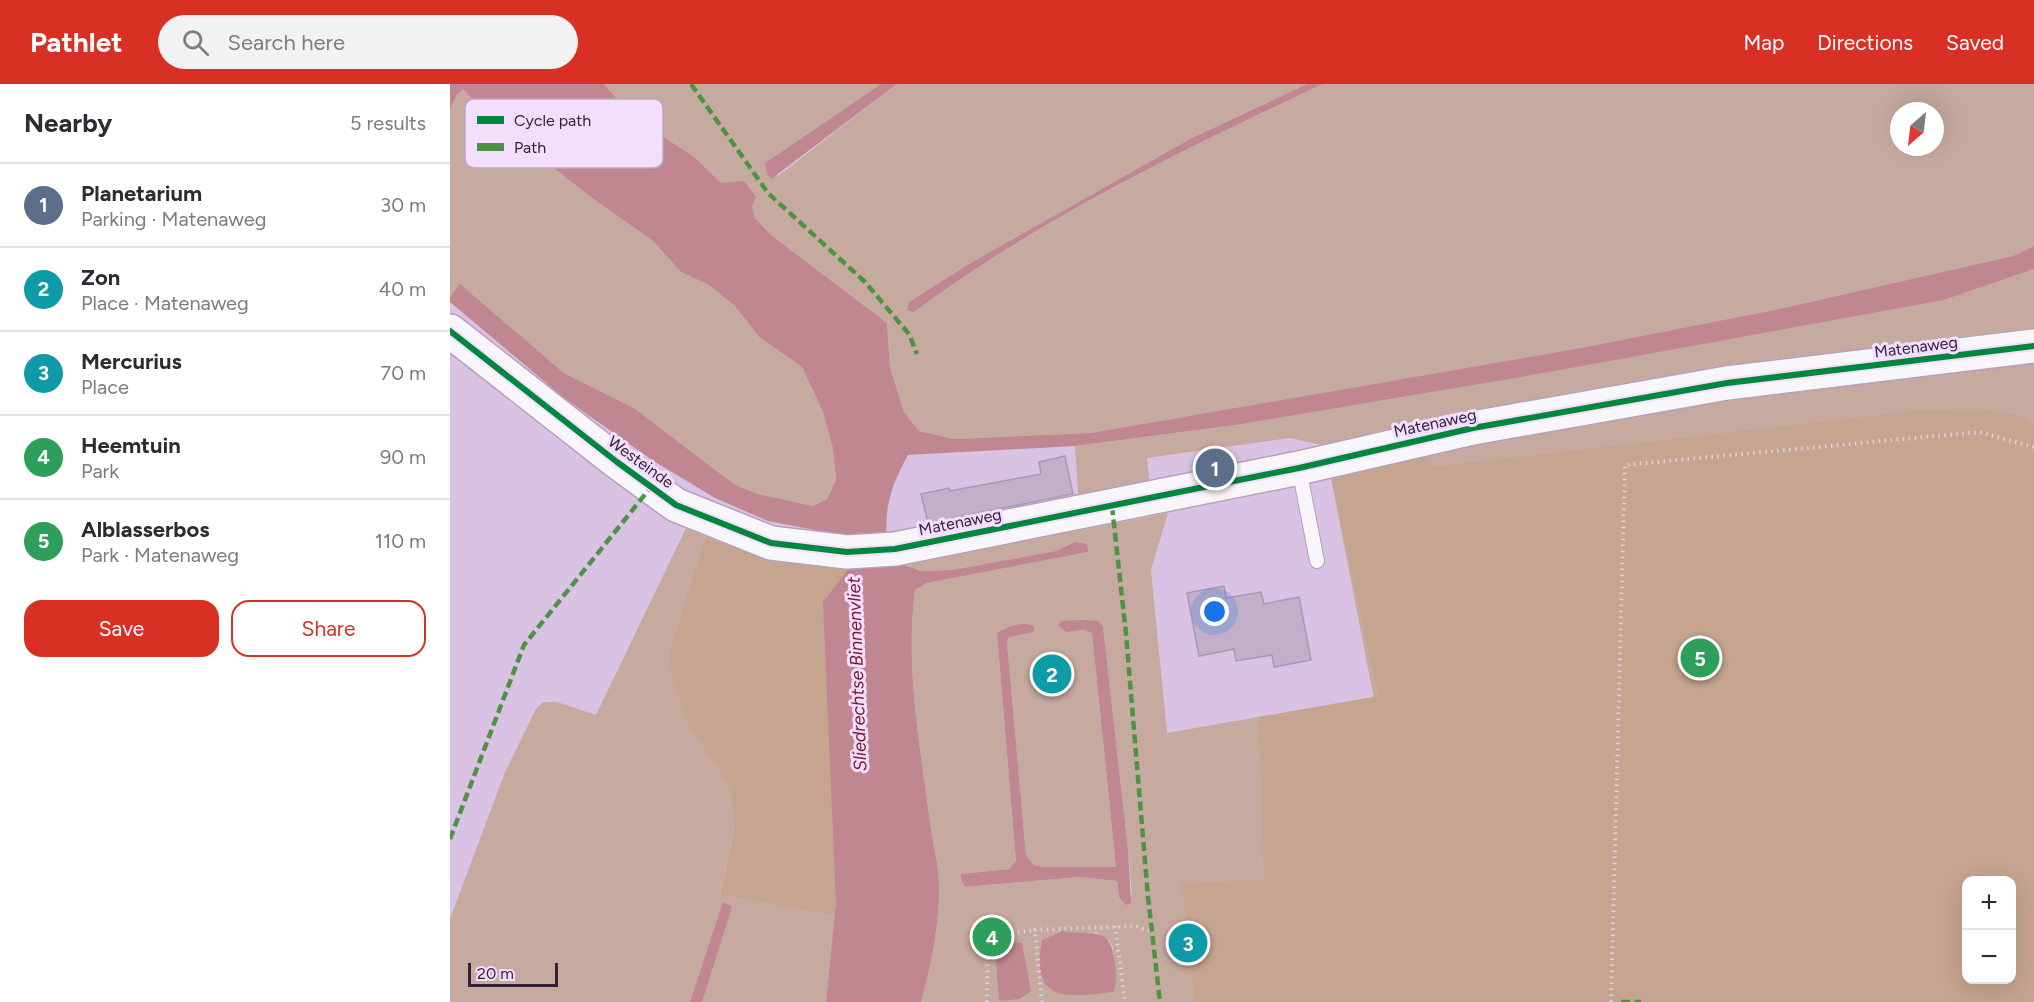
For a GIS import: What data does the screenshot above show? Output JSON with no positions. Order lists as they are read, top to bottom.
{
  "streets": {
    "street": ["Matenaweg", "Westeinde"]
  },
  "crossings": [
    ["Matenaweg", "Westeinde"]
  ],
  "water": ["Sliedrechtse Binnenvliet"],
  "legend": ["Cycle path", "Path"],
  "scale_bar": "20 m",
  "north": "bottom left",
  "page": {
    "header": "Pathlet",
    "search": "Search here",
    "nav": ["Map", "Directions", "Saved"],
    "heading": ["Nearby", "5 results"],
    "list": [
      {
        "mark": "1",
        "name": "Planetarium",
        "note": "Parking · Matenaweg",
        "value": "30 m"
      },
      {
        "mark": "2",
        "name": "Zon",
        "note": "Place · Matenaweg",
        "value": "40 m"
      },
      {
        "mark": "3",
        "name": "Mercurius",
        "note": "Place",
        "value": "70 m"
      },
      {
        "mark": "4",
        "name": "Heemtuin",
        "note": "Park",
        "value": "90 m"
      },
      {
        "mark": "5",
        "name": "Alblasserbos",
        "note": "Park · Matenaweg",
        "value": "110 m"
      }
    ],
    "pins": [
      "1",
      "5",
      "2",
      "4",
      "3"
    ],
    "buttons": ["Save", "Share"],
    "map_buttons": ["+", "−"],
    "scale": "20 m"
  }
}
